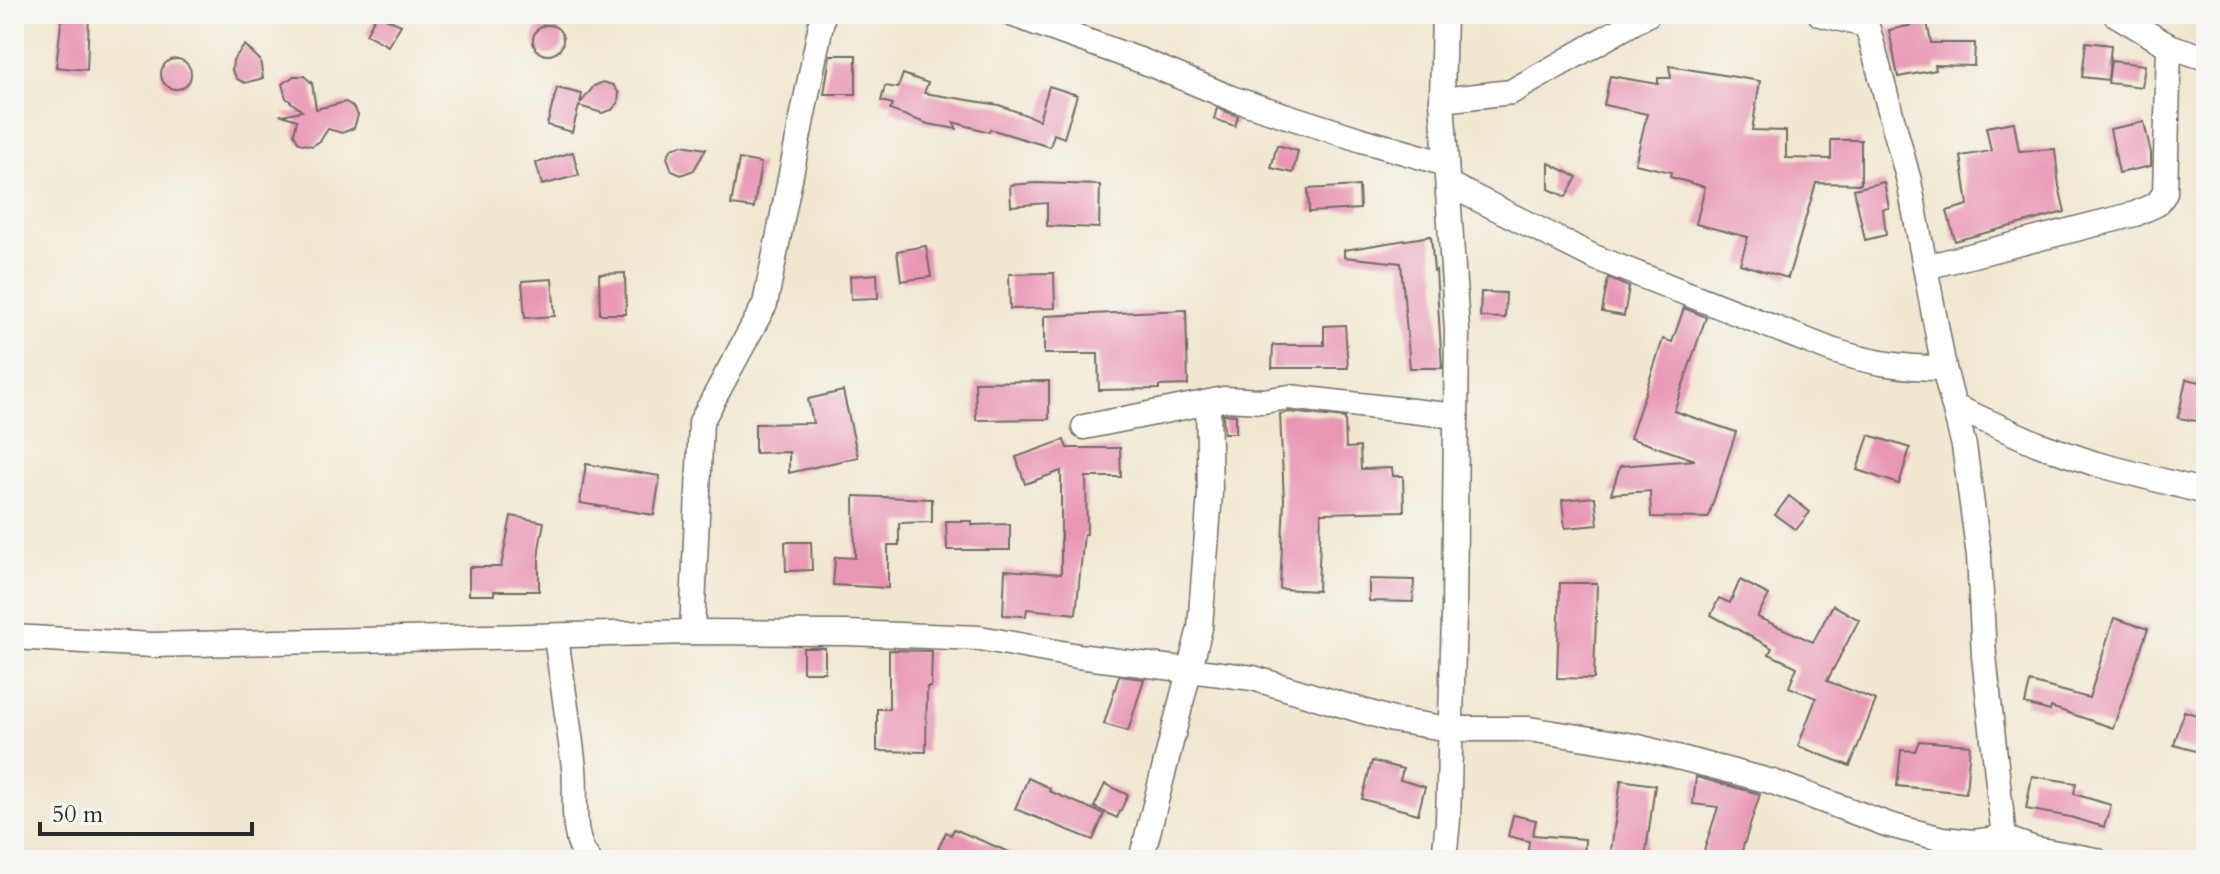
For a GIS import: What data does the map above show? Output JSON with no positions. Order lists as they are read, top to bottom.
{
  "scale_bar": "50 m"
}
